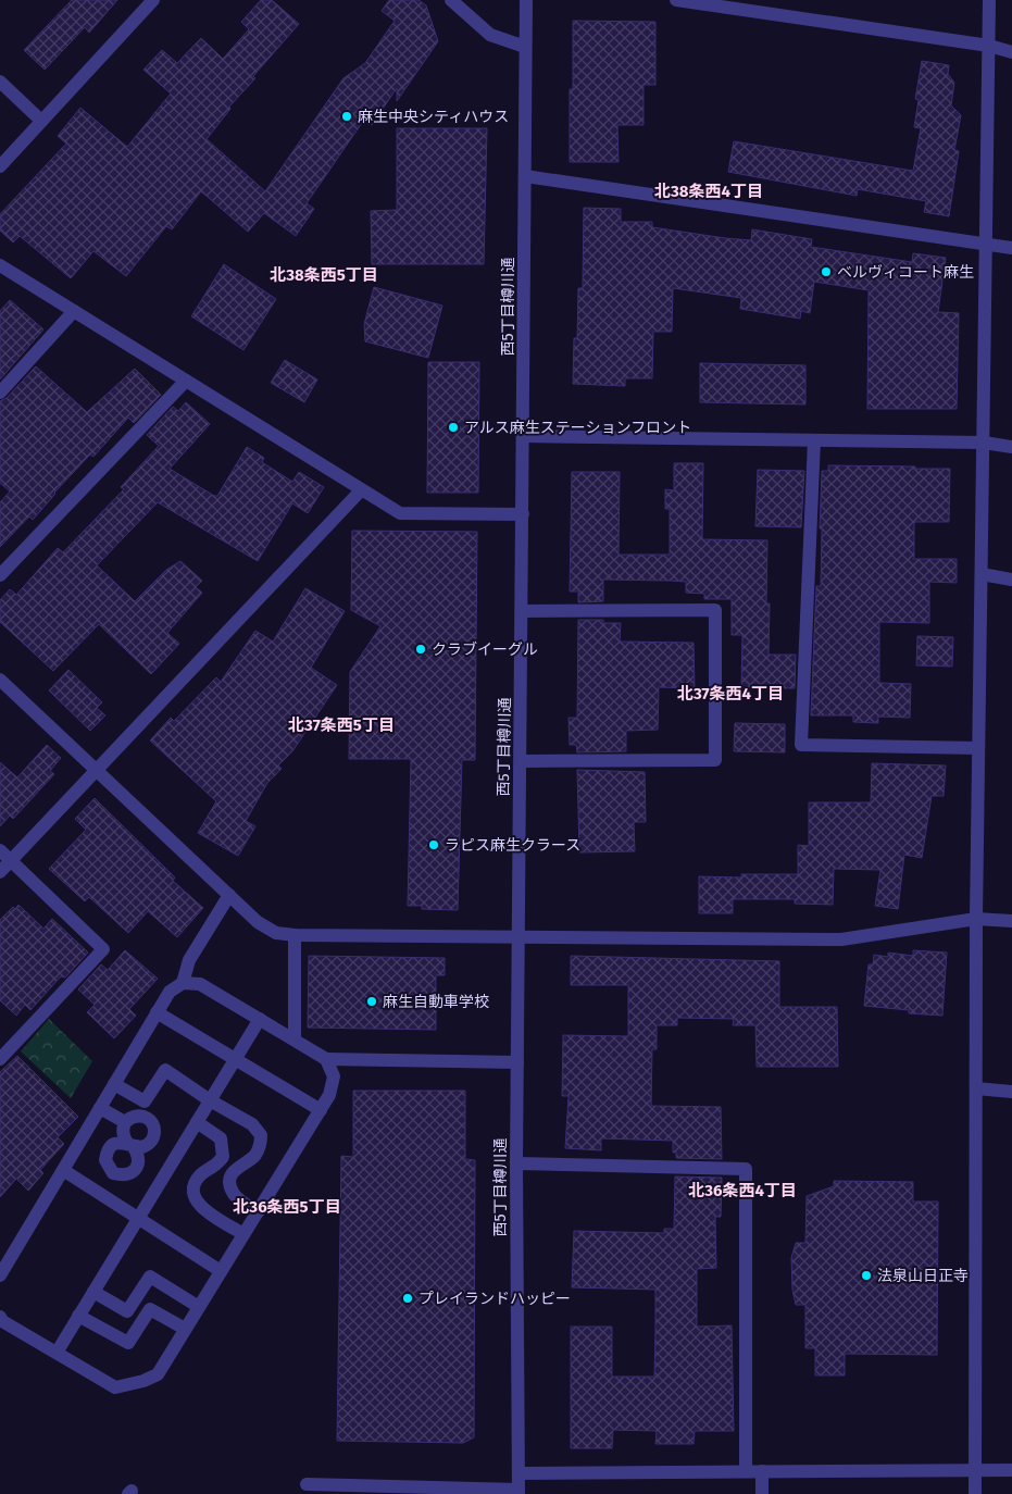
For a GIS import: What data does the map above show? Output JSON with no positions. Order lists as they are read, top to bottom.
{
  "streets": {
    "street": ["西5丁目樽川通"]
  },
  "districts": [
    "北38条西4丁目",
    "北38条西5丁目",
    "北37条西4丁目",
    "北37条西5丁目",
    "北36条西4丁目",
    "北36条西5丁目"
  ],
  "places": [
    "麻生中央シティハウス",
    "ベルヴィコート麻生",
    "アルス麻生ステーションフロント",
    "クラブイーグル",
    "ラピス麻生クラース",
    "麻生自動車学校",
    "法泉山日正寺",
    "プレイランドハッピー"
  ]
}
